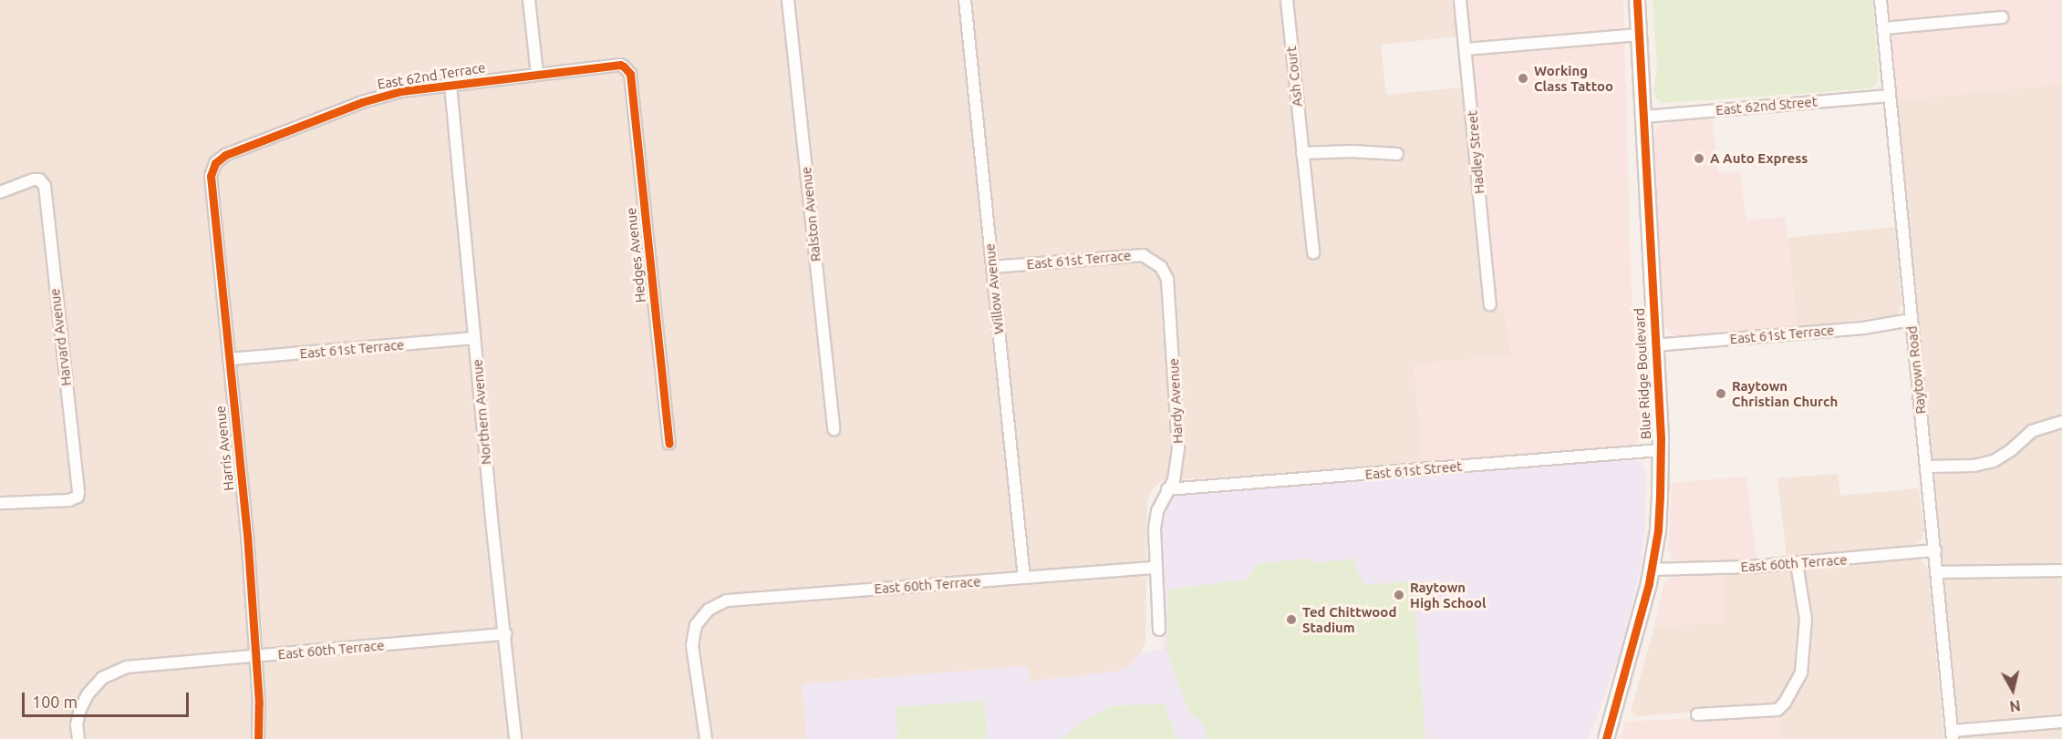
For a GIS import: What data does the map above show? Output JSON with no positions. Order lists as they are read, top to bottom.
{
  "streets": {
    "street": [
      "East 62nd Terrace",
      "Ash Court",
      "East 62nd Street",
      "Hadley Street",
      "Ralston Avenue",
      "Hedges Avenue",
      "East 61st Terrace",
      "Willow Avenue",
      "Harvard Avenue",
      "Raytown Road",
      "Blue Ridge Boulevard",
      "Hardy Avenue",
      "Northern Avenue",
      "Harris Avenue",
      "East 61st Street",
      "East 60th Terrace"
    ]
  },
  "crossings": [
    ["East 62nd Terrace", "Hedges Avenue"],
    ["East 62nd Terrace", "Northern Avenue"],
    ["East 62nd Terrace", "Harris Avenue"],
    ["East 62nd Street", "Raytown Road"],
    ["East 62nd Street", "Blue Ridge Boulevard"],
    ["East 61st Terrace", "Willow Avenue"],
    ["East 61st Terrace", "Raytown Road"],
    ["East 61st Terrace", "Blue Ridge Boulevard"],
    ["East 61st Terrace", "Hardy Avenue"],
    ["East 61st Terrace", "Northern Avenue"],
    ["East 61st Terrace", "Harris Avenue"],
    ["Willow Avenue", "East 60th Terrace"],
    ["Raytown Road", "East 60th Terrace"],
    ["Blue Ridge Boulevard", "East 61st Street"],
    ["Blue Ridge Boulevard", "East 60th Terrace"],
    ["Hardy Avenue", "East 61st Street"],
    ["Hardy Avenue", "East 60th Terrace"],
    ["Northern Avenue", "East 60th Terrace"],
    ["Harris Avenue", "East 60th Terrace"]
  ],
  "places": [
    "Working Class Tattoo",
    "A Auto Express",
    "Raytown Christian Church",
    "Raytown High School",
    "Ted Chittwood Stadium"
  ],
  "scale_bar": "100 m",
  "north": "bottom"
}
